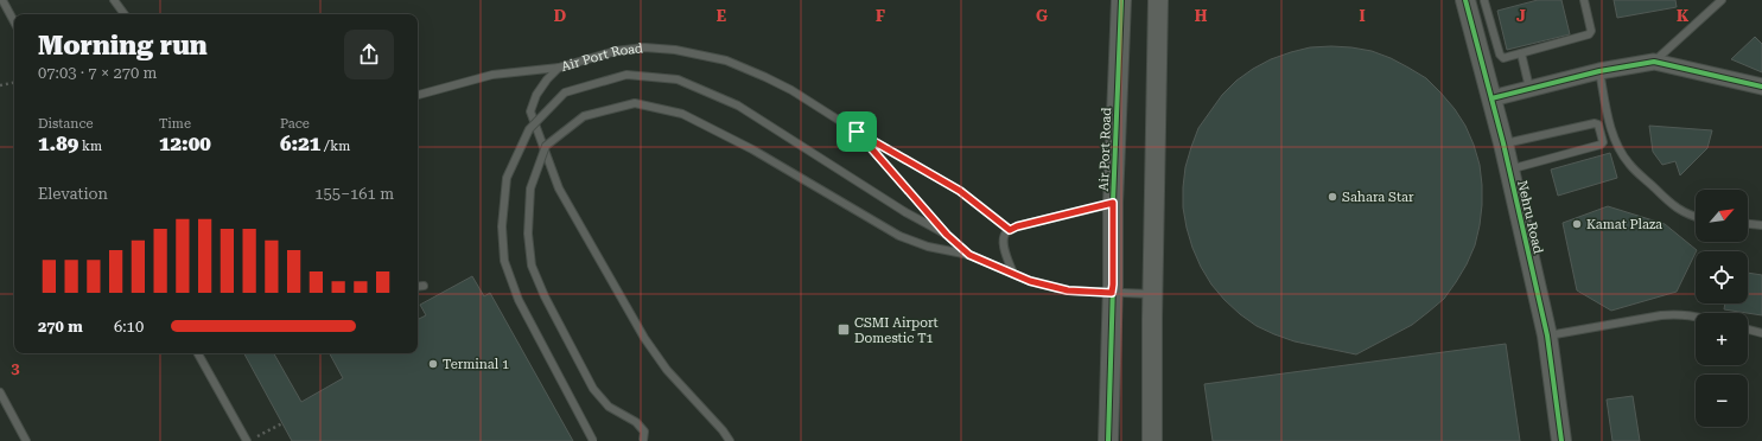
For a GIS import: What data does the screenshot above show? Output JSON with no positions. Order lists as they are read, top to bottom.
{
  "streets": {
    "street": ["Air Port Road", "Nehru Road"]
  },
  "places": {
    "other": ["Sahara Star", "Kamat Plaza", "Terminal 1"],
    "transit": ["CSMI Airport Domestic T1"]
  },
  "north": "top right",
  "page": {
    "heading": ["Morning run", "07:03 · 7 × 270 m"],
    "stats": [
      ["Distance", "1.89 km"],
      ["Time", "12:00"],
      ["Pace", "6:21 /km"]
    ],
    "chart": ["Elevation", "155–161 m"],
    "map_buttons": ["+", "−"],
    "list": [
      {
        "name": "270 m",
        "note": "6:10"
      }
    ]
  },
  "grid": {
    "columns": [
      "D",
      "E",
      "F",
      "G",
      "H",
      "I",
      "J",
      "K"
    ],
    "rows": ["3"]
  }
}
